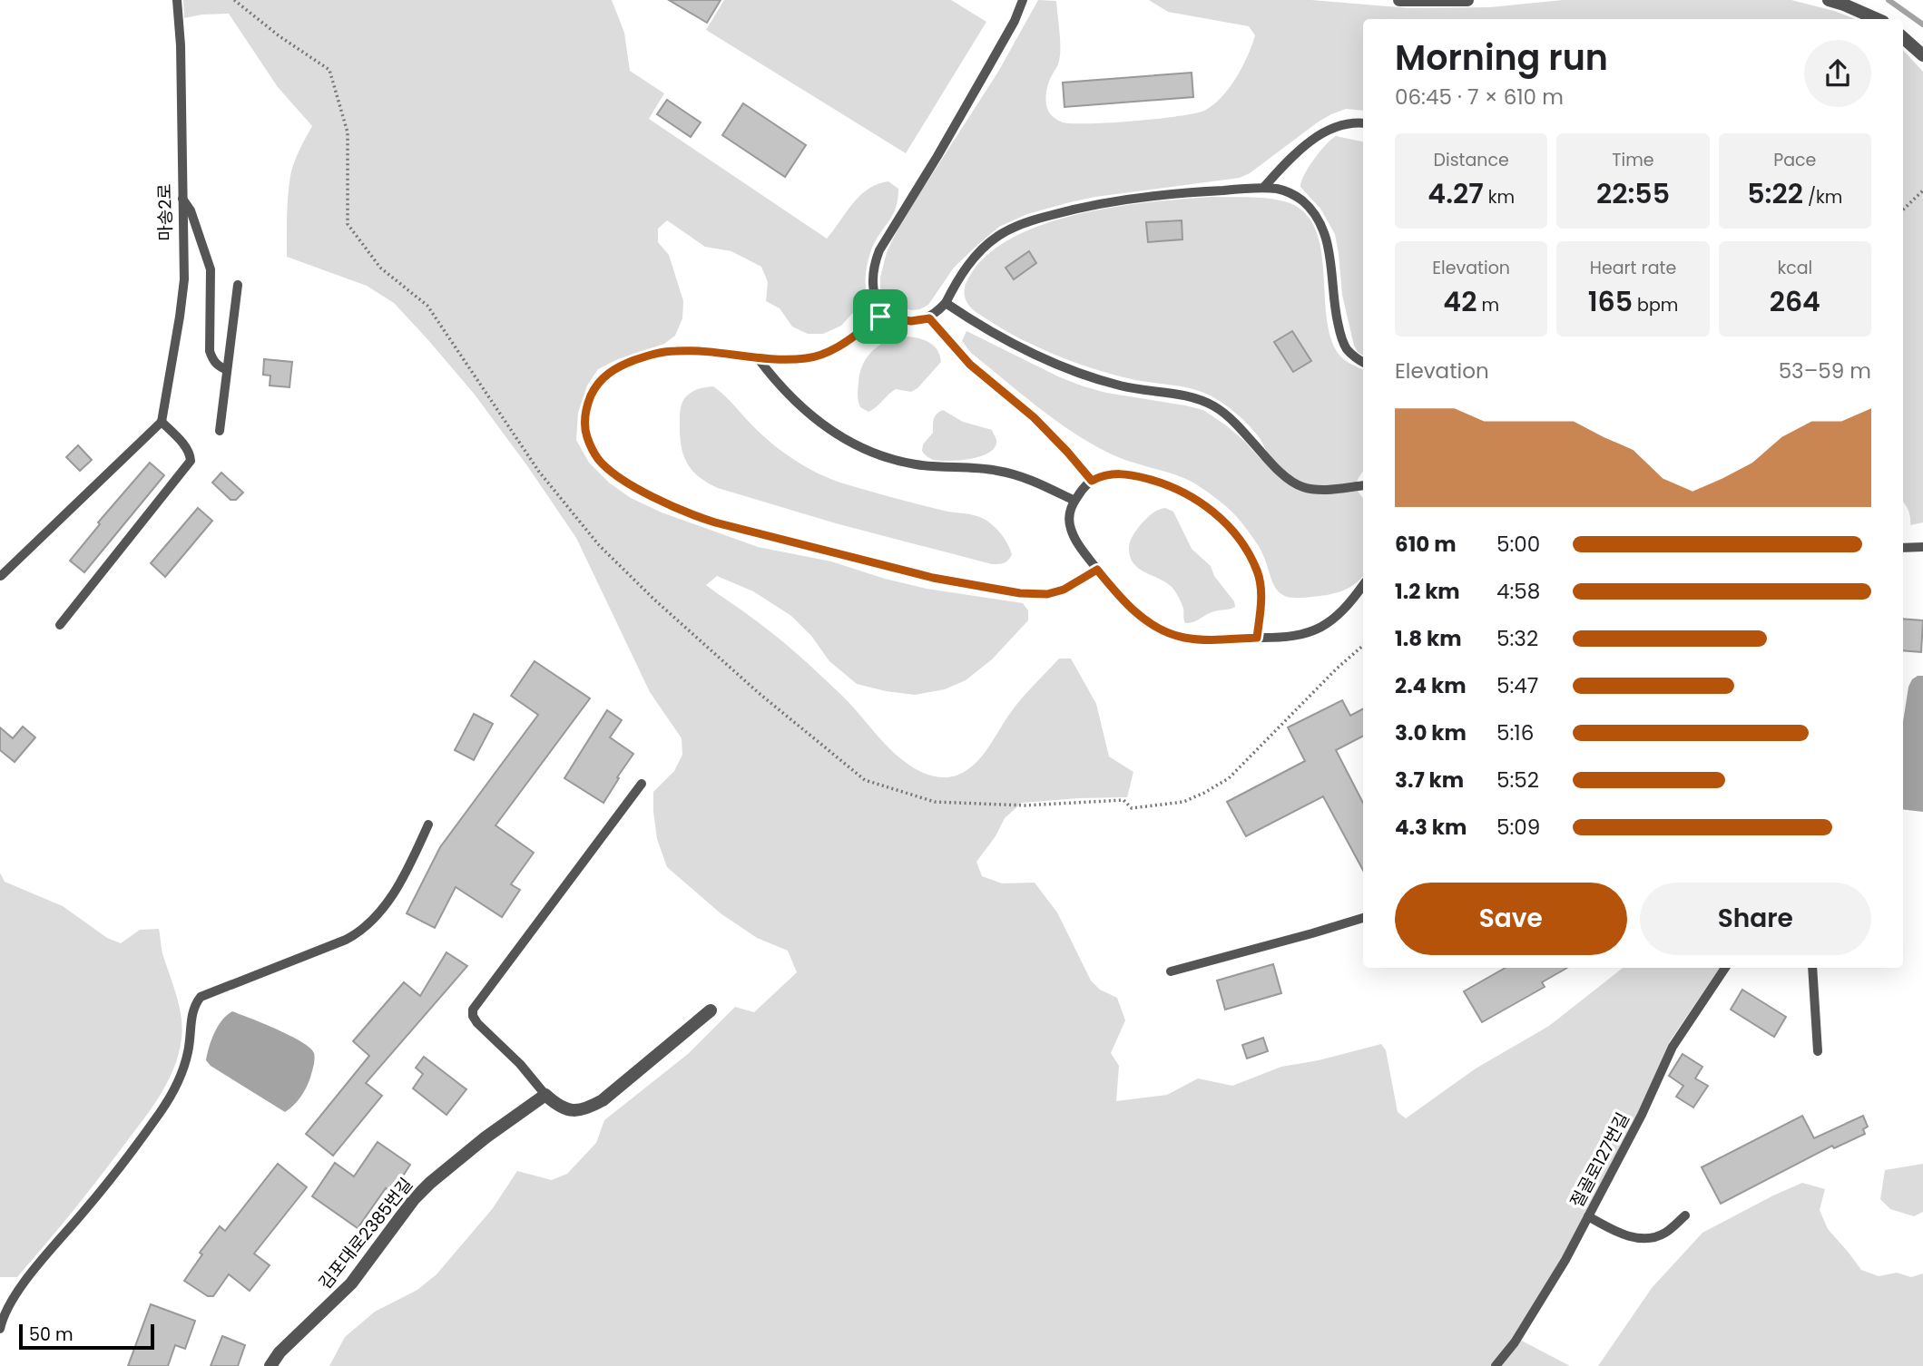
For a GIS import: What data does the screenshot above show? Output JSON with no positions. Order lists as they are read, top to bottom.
{
  "streets": {
    "street": ["김포대로2385번길"],
    "lane": ["마송2로", "절골로127번길"]
  },
  "scale_bar": "50 m",
  "page": {
    "heading": ["Morning run", "06:45 · 7 × 610 m"],
    "stats": [
      ["Distance", "4.27 km"],
      ["Time", "22:55"],
      ["Pace", "5:22 /km"],
      ["Elevation", "42 m"],
      ["Heart rate", "165 bpm"],
      ["kcal", "264"]
    ],
    "chart": ["Elevation", "53–59 m"],
    "list": [
      {
        "name": "610 m",
        "note": "5:00"
      },
      {
        "name": "1.2 km",
        "note": "4:58"
      },
      {
        "name": "1.8 km",
        "note": "5:32"
      },
      {
        "name": "2.4 km",
        "note": "5:47"
      },
      {
        "name": "3.0 km",
        "note": "5:16"
      },
      {
        "name": "3.7 km",
        "note": "5:52"
      },
      {
        "name": "4.3 km",
        "note": "5:09"
      }
    ],
    "buttons": ["Save", "Share"],
    "scale": "50 m"
  }
}
